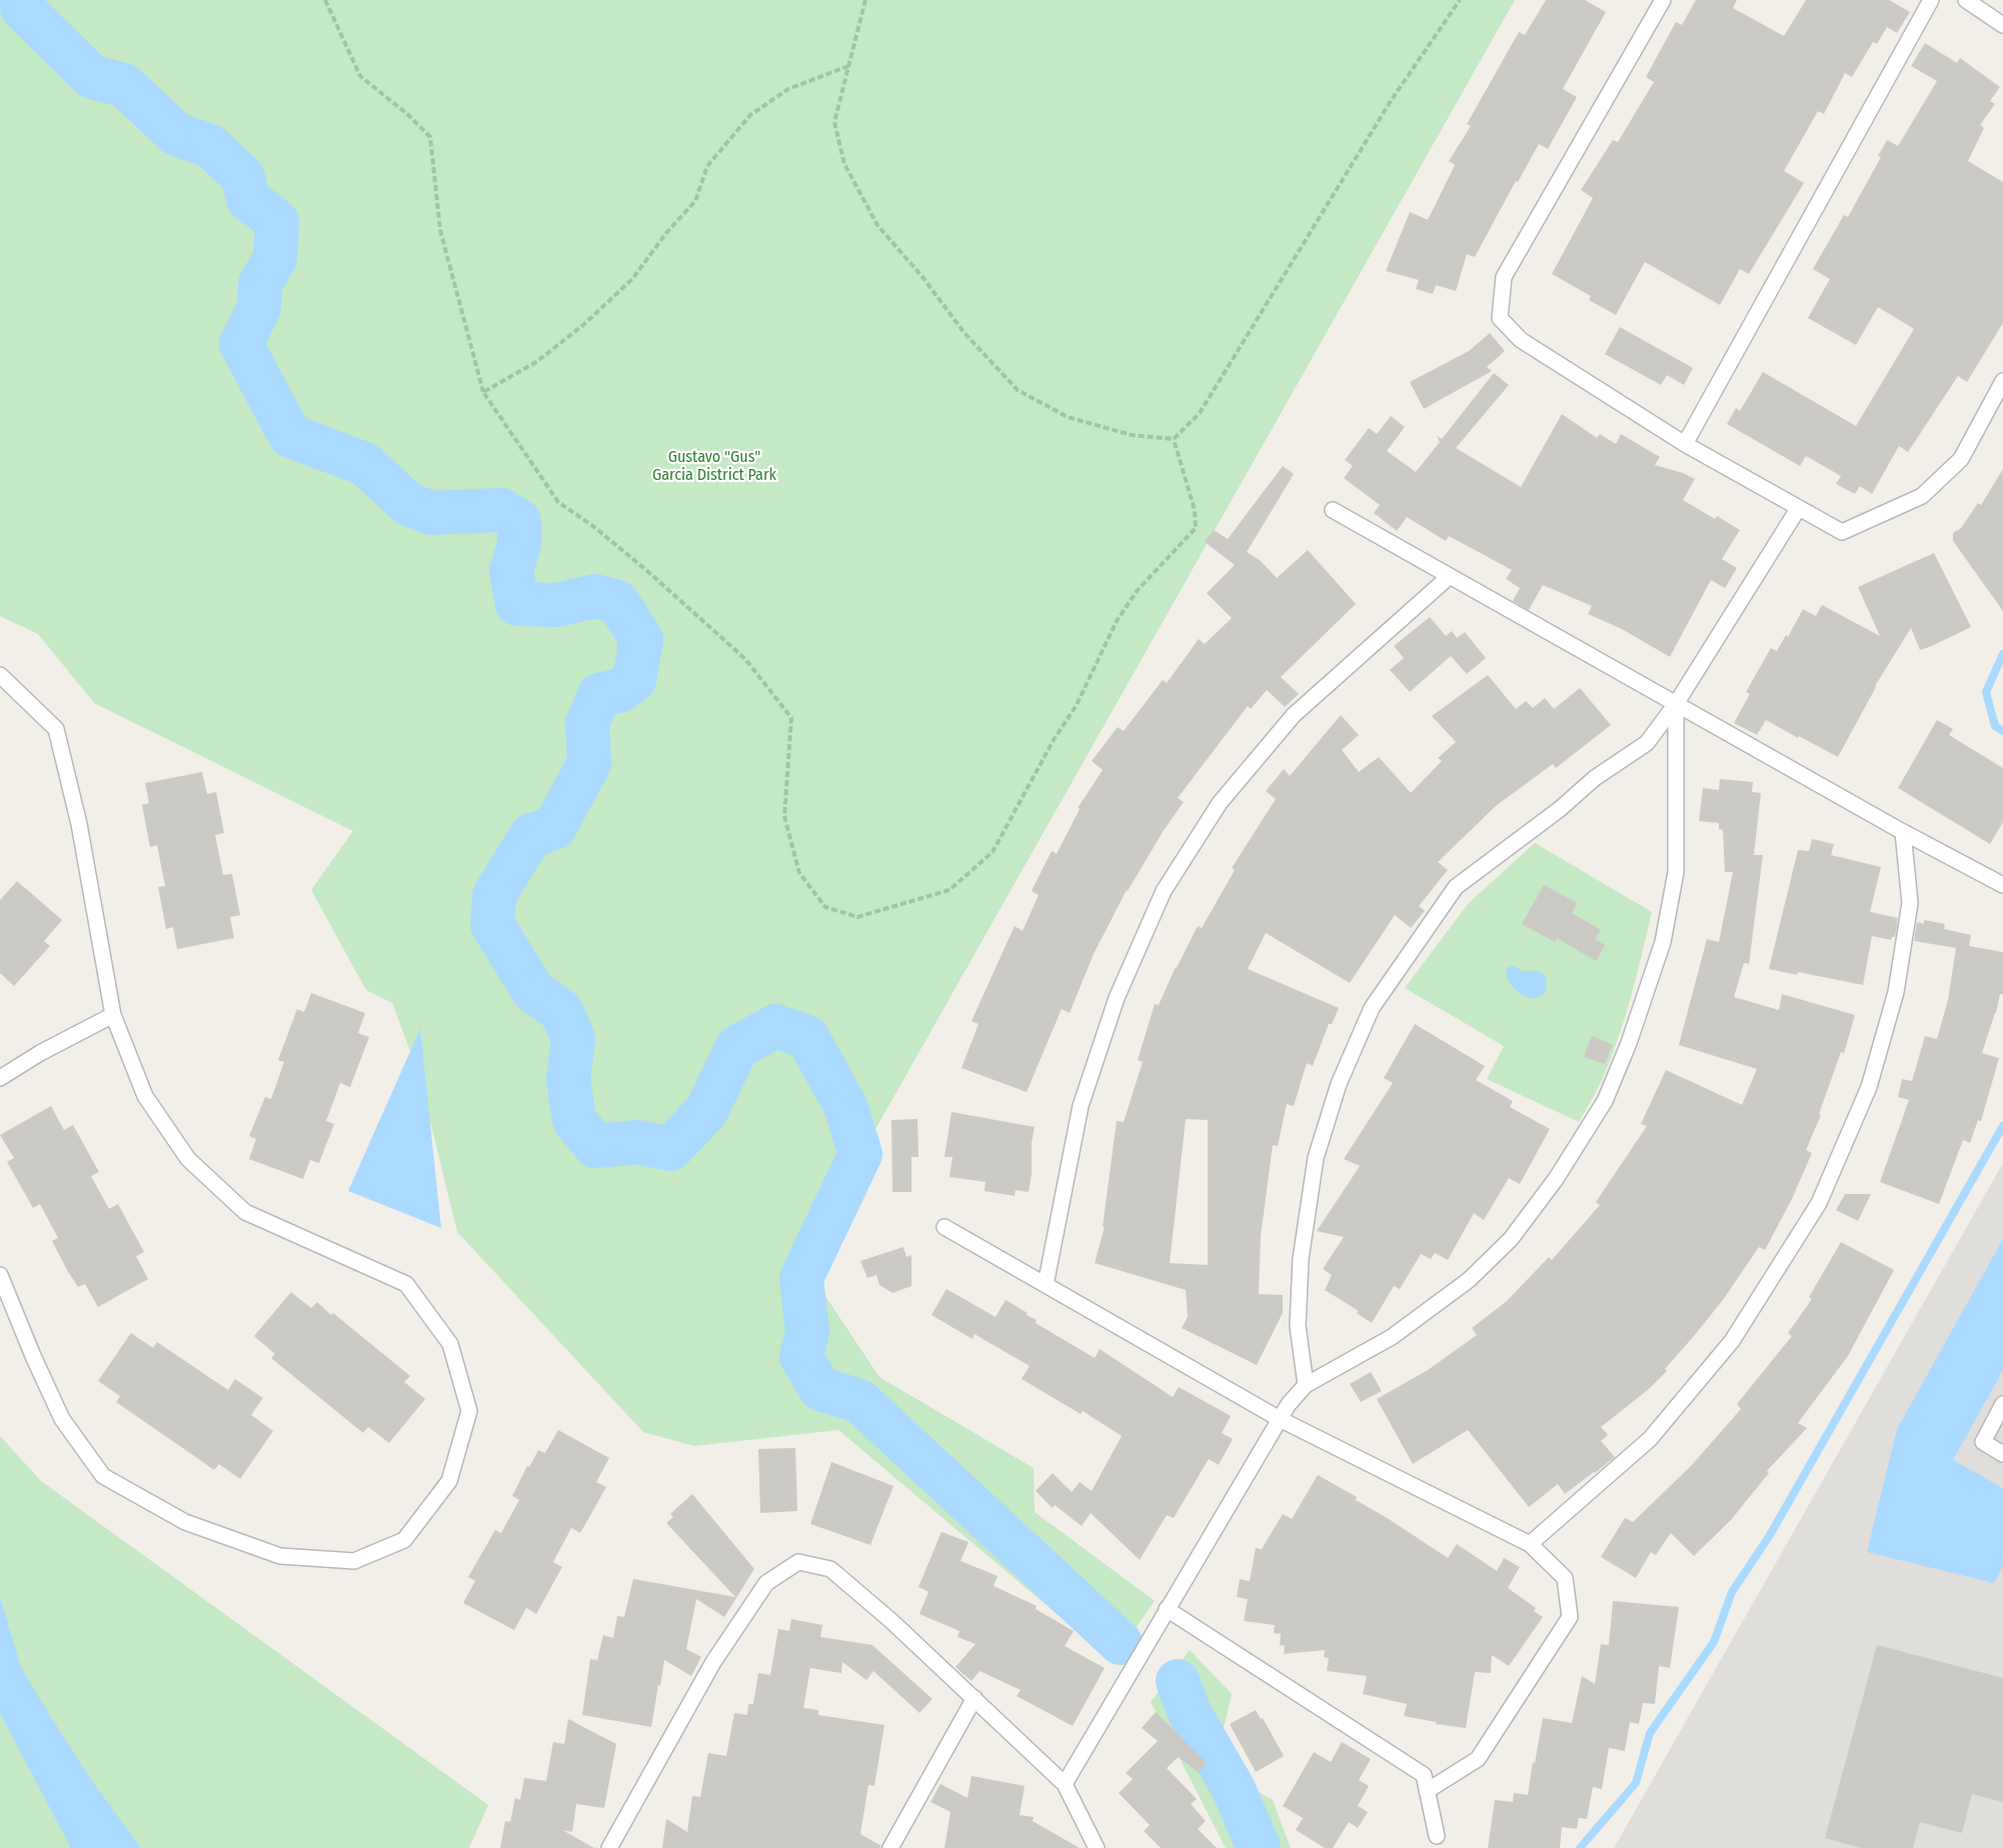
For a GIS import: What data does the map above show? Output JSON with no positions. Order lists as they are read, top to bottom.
{
  "parks": ["Gustavo \"Gus\" Garcia District Park"]
}
